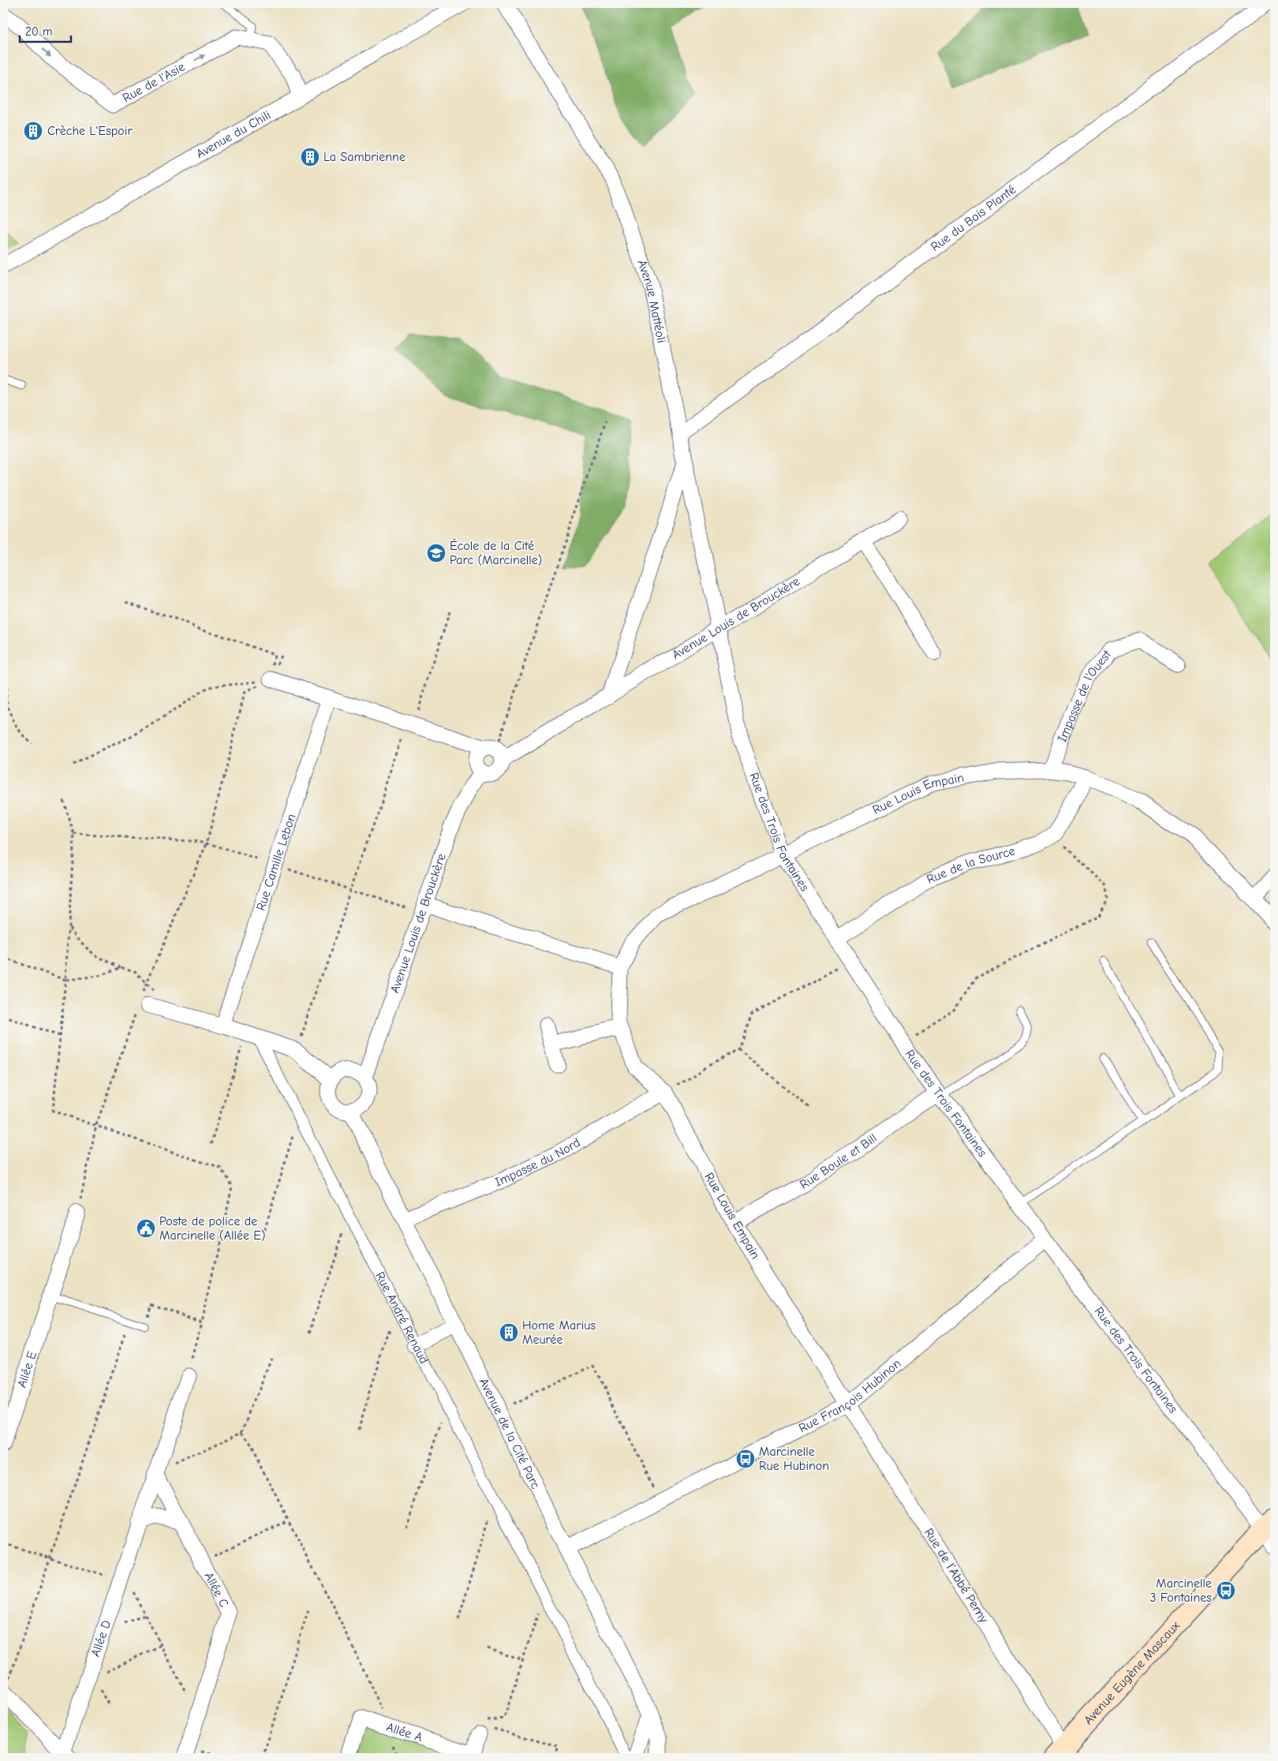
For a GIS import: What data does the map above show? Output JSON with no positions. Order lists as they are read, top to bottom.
{
  "streets": {
    "main road": ["Avenue Eugène Mascaux"],
    "street": [
      "Rue de l'Asie",
      "Avenue du Chili",
      "Rue du Bois Planté",
      "Avenue Mattéoli",
      "Avenue Louis de Brouckère",
      "Impasse de l'Ouest",
      "Rue Louis Empain",
      "Rue des Trois Fontaines",
      "Rue Camille Lebon",
      "Rue de la Source",
      "Impasse du Nord",
      "Rue Boule et Bill",
      "Rue André Renaud",
      "Allée E",
      "Rue François Hubinon",
      "Avenue de la Cité Parc",
      "Rue de l’Abbé Perny",
      "Allée C",
      "Allée D",
      "Allée A"
    ]
  },
  "crossings": [
    ["Rue de l'Asie", "Avenue du Chili"],
    ["Rue du Bois Planté", "Avenue Mattéoli"],
    ["Avenue Mattéoli", "Avenue Louis de Brouckère"],
    ["Avenue Mattéoli", "Rue des Trois Fontaines"],
    ["Avenue Louis de Brouckère", "Rue des Trois Fontaines"],
    ["Avenue Louis de Brouckère", "Avenue de la Cité Parc"],
    ["Impasse de l'Ouest", "Rue Louis Empain"],
    ["Rue Louis Empain", "Rue des Trois Fontaines"],
    ["Rue Louis Empain", "Rue de la Source"],
    ["Rue Louis Empain", "Impasse du Nord"],
    ["Rue Louis Empain", "Rue Boule et Bill"],
    ["Rue Louis Empain", "Rue François Hubinon"],
    ["Rue Louis Empain", "Rue de l’Abbé Perny"],
    ["Rue des Trois Fontaines", "Rue de la Source"],
    ["Rue des Trois Fontaines", "Rue Boule et Bill"],
    ["Rue des Trois Fontaines", "Rue François Hubinon"],
    ["Rue des Trois Fontaines", "Avenue Eugène Mascaux"],
    ["Impasse du Nord", "Avenue de la Cité Parc"],
    ["Rue François Hubinon", "Avenue de la Cité Parc"],
    ["Rue François Hubinon", "Rue de l’Abbé Perny"],
    ["Rue de l’Abbé Perny", "Avenue Eugène Mascaux"],
    ["Allée C", "Allée D"]
  ],
  "one_way": ["Rue de l'Asie"],
  "places": {
    "building": ["Crèche L'Espoir", "La Sambrienne", "Home Marius Meurée"],
    "school or university": ["École de la Cité Parc (Marcinelle)"],
    "public building": ["Poste de police de Marcinelle (Allée E)"],
    "bus stop": ["Marcinelle Rue Hubinon", "Marcinelle 3 Fontaines"]
  },
  "scale_bar": "20 m"
}
